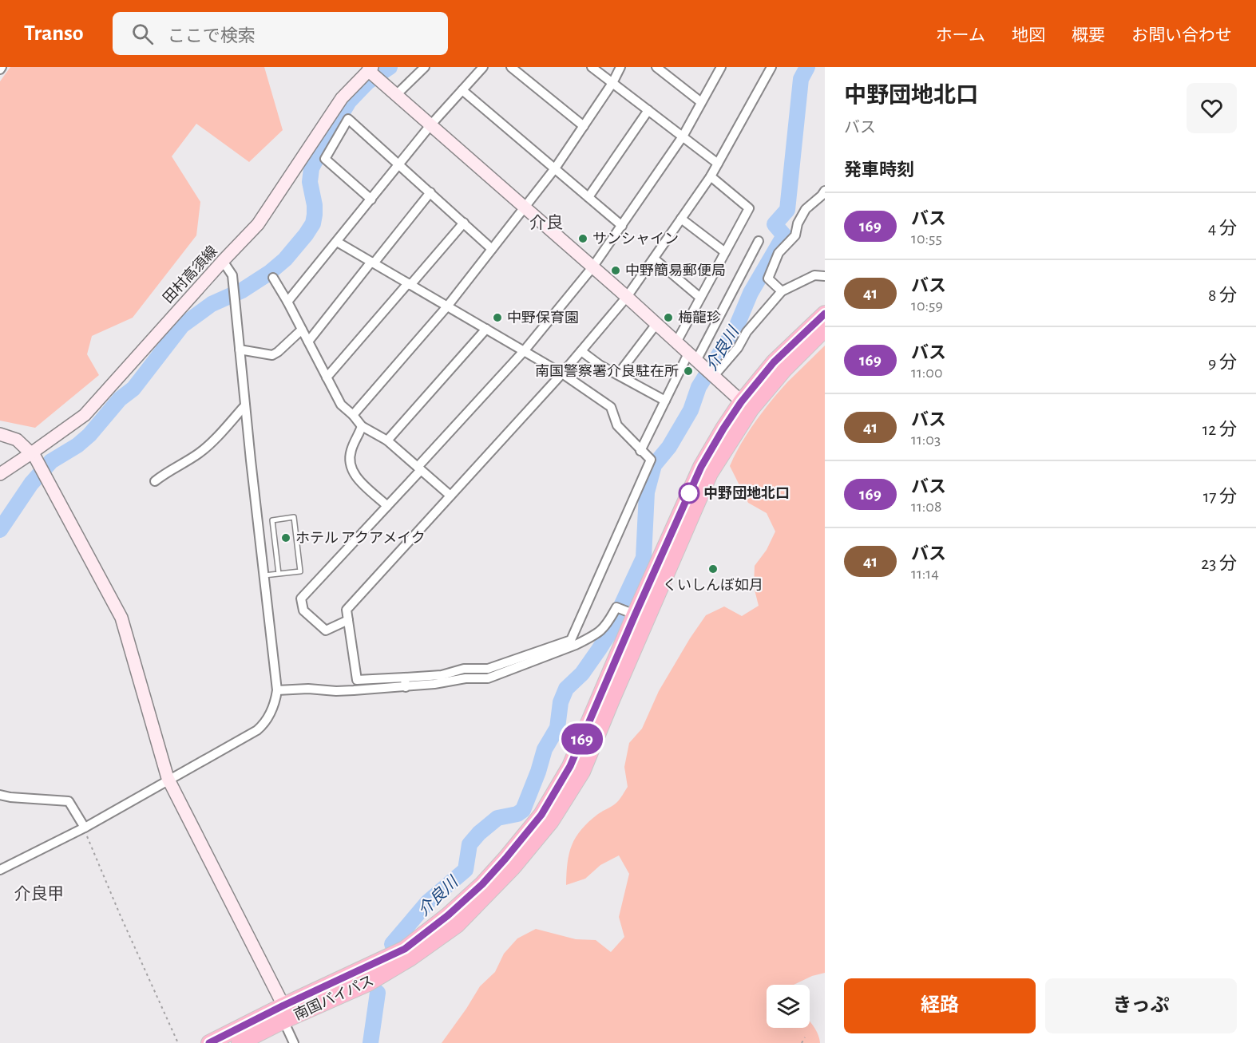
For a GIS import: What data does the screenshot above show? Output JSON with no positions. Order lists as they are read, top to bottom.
{
  "streets": {
    "highway": ["南国バイパス"],
    "street": ["田村高須線"]
  },
  "districts": ["介良", "介良甲"],
  "water": ["介良川"],
  "places": [
    "サンシャイン",
    "中野簡易郵便局",
    "中野保育園",
    "梅龍珍",
    "南国警察署介良駐在所",
    "中野団地北口",
    "ホテル アクアメイク",
    "くいしんぼ如月"
  ],
  "lines": ["bus line 169"],
  "page": {
    "header": "Transo",
    "search": "ここで検索",
    "nav": [
      "ホーム",
      "地図",
      "概要",
      "お問い合わせ"
    ],
    "on_map": "169",
    "heading": [
      ["中野団地北口", "バス"],
      "発車時刻"
    ],
    "list": [
      {
        "mark": "169",
        "name": "バス",
        "note": "10:55",
        "value": "4 分"
      },
      {
        "mark": "41",
        "name": "バス",
        "note": "10:59",
        "value": "8 分"
      },
      {
        "mark": "169",
        "name": "バス",
        "note": "11:00",
        "value": "9 分"
      },
      {
        "mark": "41",
        "name": "バス",
        "note": "11:03",
        "value": "12 分"
      },
      {
        "mark": "169",
        "name": "バス",
        "note": "11:08",
        "value": "17 分"
      },
      {
        "mark": "41",
        "name": "バス",
        "note": "11:14",
        "value": "23 分"
      }
    ],
    "buttons": ["経路", "きっぷ"]
  }
}
